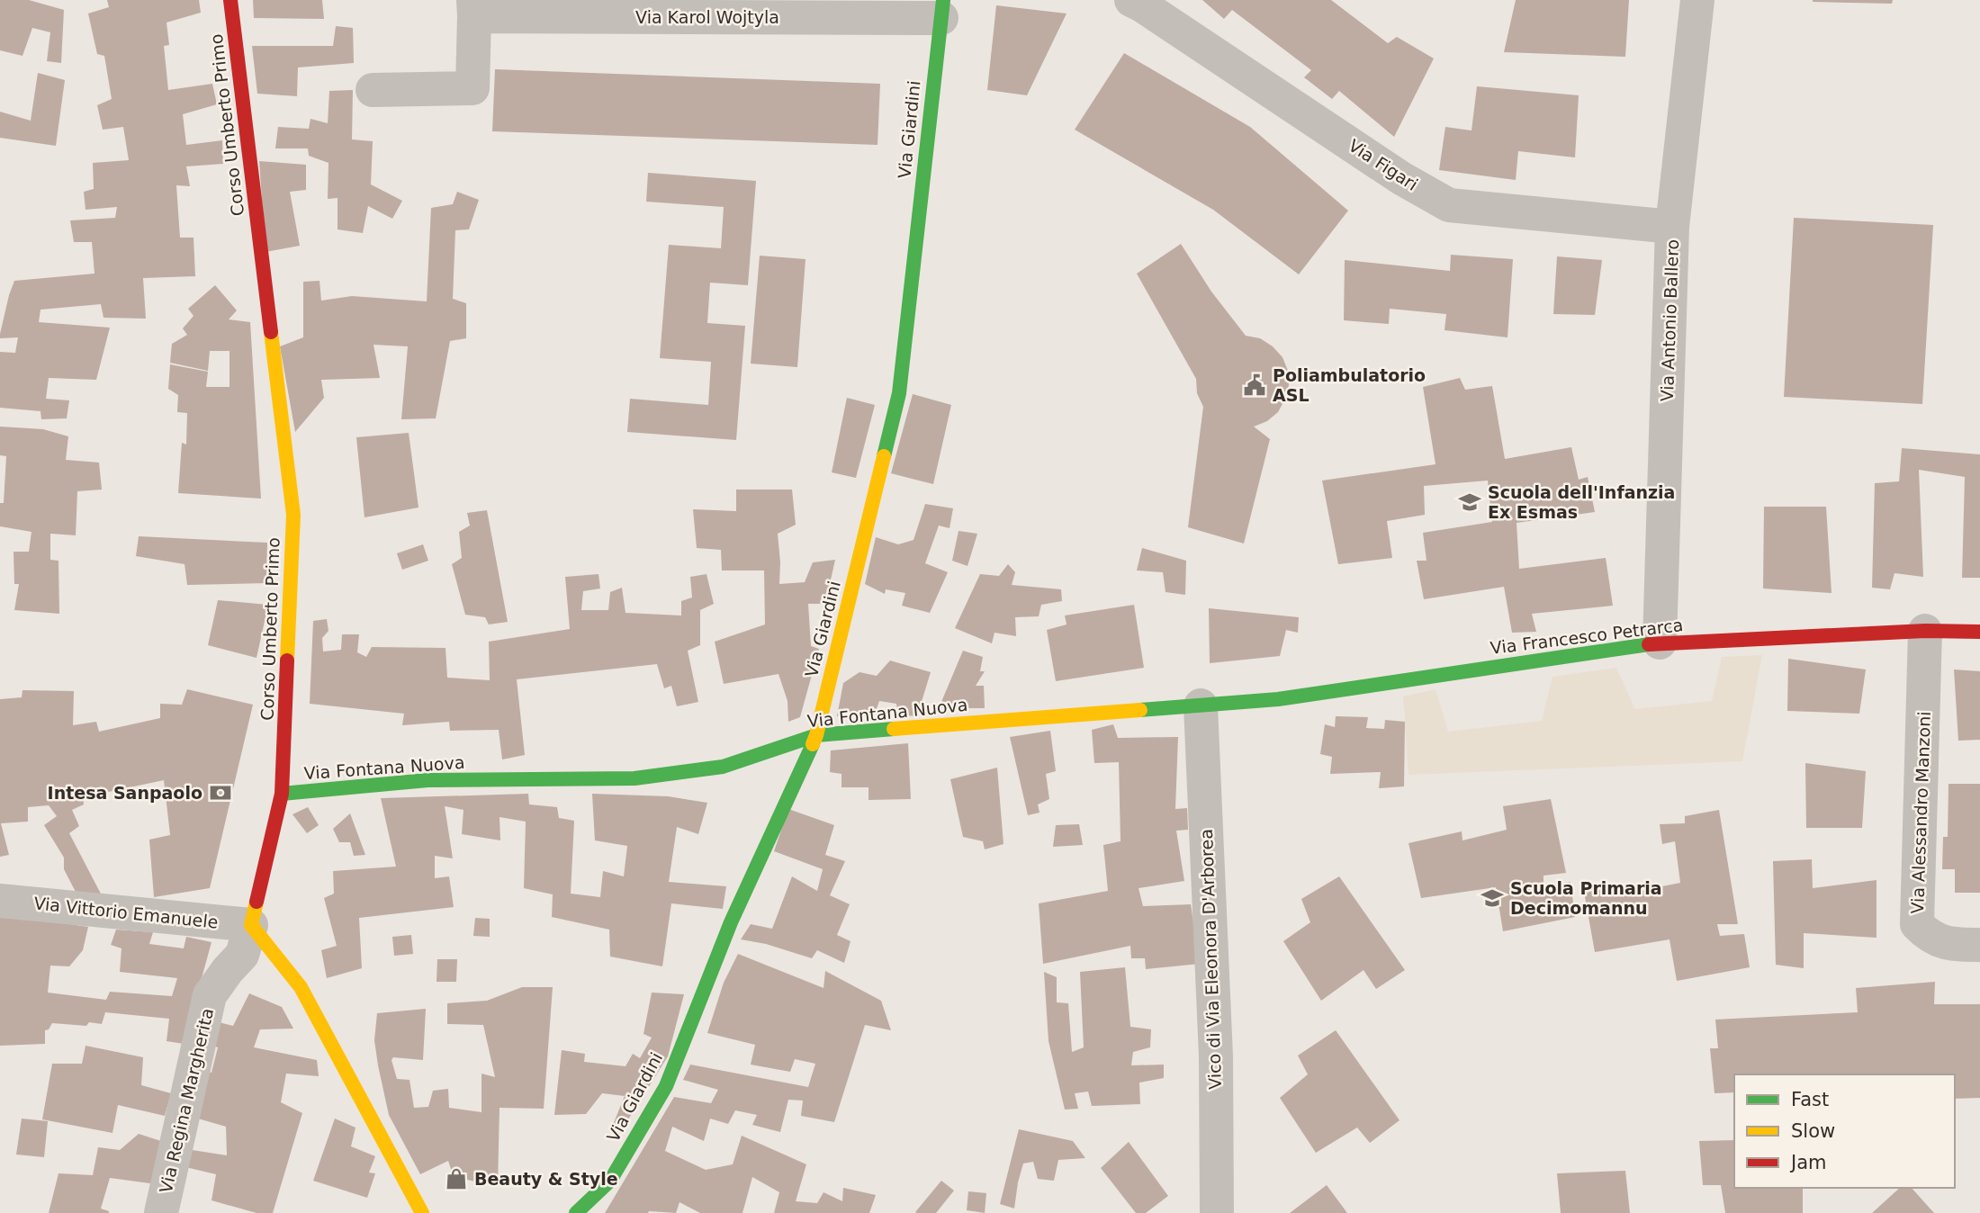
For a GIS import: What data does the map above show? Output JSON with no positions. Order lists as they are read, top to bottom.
{
  "streets": {
    "street": [
      "Via Karol Wojtyla",
      "Corso Umberto Primo",
      "Via Giardini",
      "Via Figari",
      "Via Antonio Ballero",
      "Via Francesco Petrarca",
      "Via Fontana Nuova",
      "Via Alessandro Manzoni",
      "Via Vittorio Emanuele",
      "Vico di Via Eleonora D'Arborea",
      "Via Regina Margherita"
    ]
  },
  "crossings": [
    ["Via Karol Wojtyla", "Via Giardini"],
    ["Corso Umberto Primo", "Via Fontana Nuova"],
    ["Corso Umberto Primo", "Via Vittorio Emanuele"],
    ["Corso Umberto Primo", "Via Regina Margherita"],
    ["Via Giardini", "Via Fontana Nuova"],
    ["Via Figari", "Via Antonio Ballero"],
    ["Via Antonio Ballero", "Via Francesco Petrarca"],
    ["Via Francesco Petrarca", "Via Fontana Nuova"],
    ["Via Francesco Petrarca", "Via Alessandro Manzoni"],
    ["Via Francesco Petrarca", "Vico di Via Eleonora D'Arborea"],
    ["Via Fontana Nuova", "Vico di Via Eleonora D'Arborea"],
    ["Via Vittorio Emanuele", "Via Regina Margherita"]
  ],
  "places": {
    "public building": ["Poliambulatorio ASL"],
    "school or university": ["Scuola dell'Infanzia Ex Esmas", "Scuola Primaria Decimomannu"],
    "bank": ["Intesa Sanpaolo"],
    "shop": ["Beauty & Style"]
  },
  "legend": ["Fast", "Slow", "Jam"]
}
